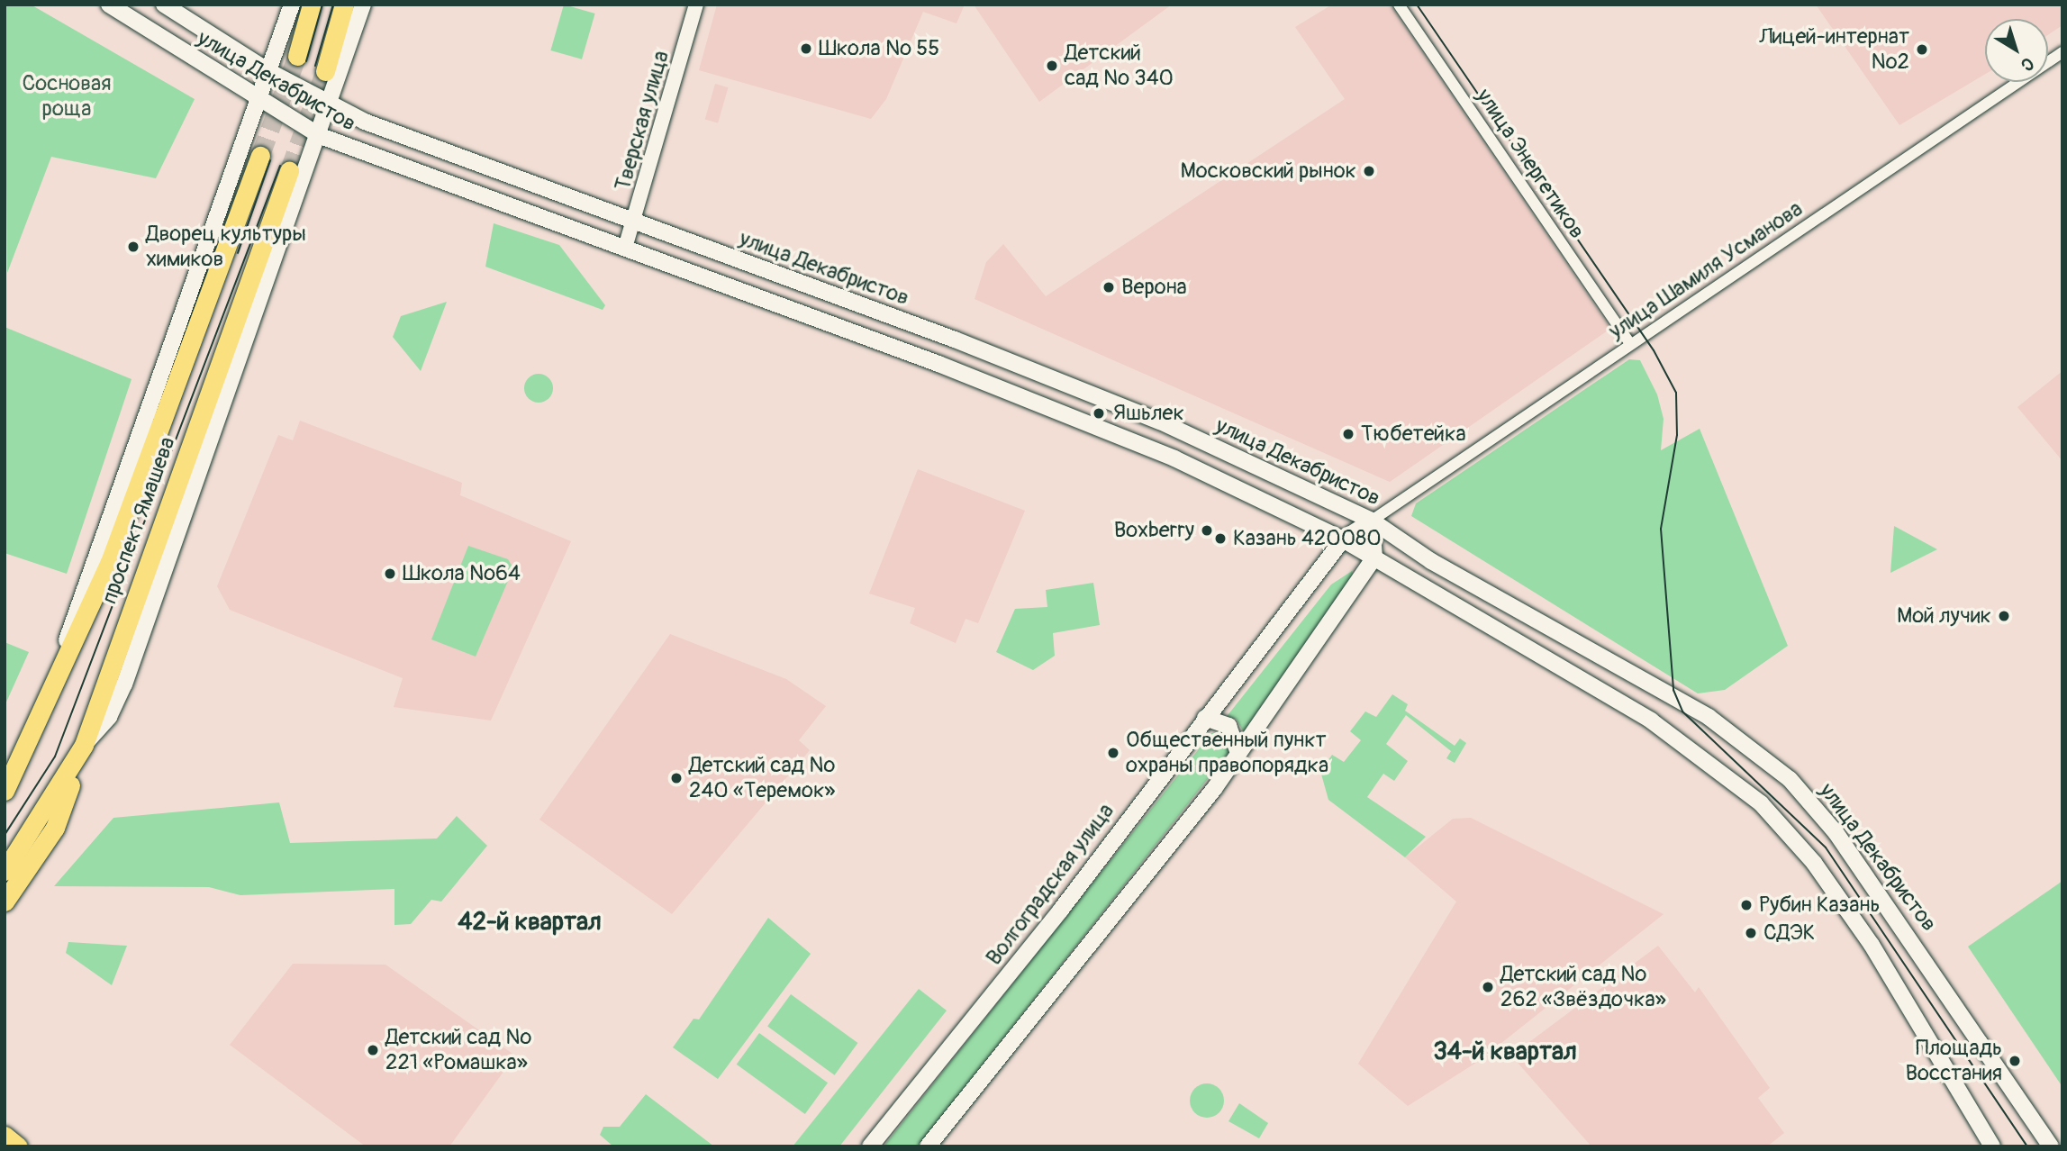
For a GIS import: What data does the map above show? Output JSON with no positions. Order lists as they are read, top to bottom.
{
  "streets": {
    "main road": ["улица Декабристов", "проспект Ямашева", "Волгоградская улица"],
    "street": ["Тверская улица", "улица Энергетиков", "улица Шамиля Усманова"]
  },
  "crossings": [
    ["улица Декабристов", "Тверская улица"],
    ["улица Декабристов", "улица Шамиля Усманова"],
    ["улица Декабристов", "Волгоградская улица"],
    ["улица Энергетиков", "улица Шамиля Усманова"],
    ["улица Шамиля Усманова", "Волгоградская улица"]
  ],
  "districts": ["42-й квартал", "34-й квартал"],
  "parks": ["Сосновая роща"],
  "places": [
    "Школа № 55",
    "Лицей-интернат №2",
    "Детский сад № 340",
    "Московский рынок",
    "Дворец культуры химиков",
    "Верона",
    "Яшьлек",
    "Тюбетейка",
    "Boxberry",
    "Казань 420080",
    "Школа №64",
    "Мой лучик",
    "Общественный пункт охраны правопорядка",
    "Детский сад № 240 «Теремок»",
    "Рубин Казань",
    "СДЭК",
    "Детский сад № 262 «Звёздочка»",
    "Детский сад № 221 «Ромашка»",
    "Площадь Восстания"
  ],
  "north": "bottom right"
}
